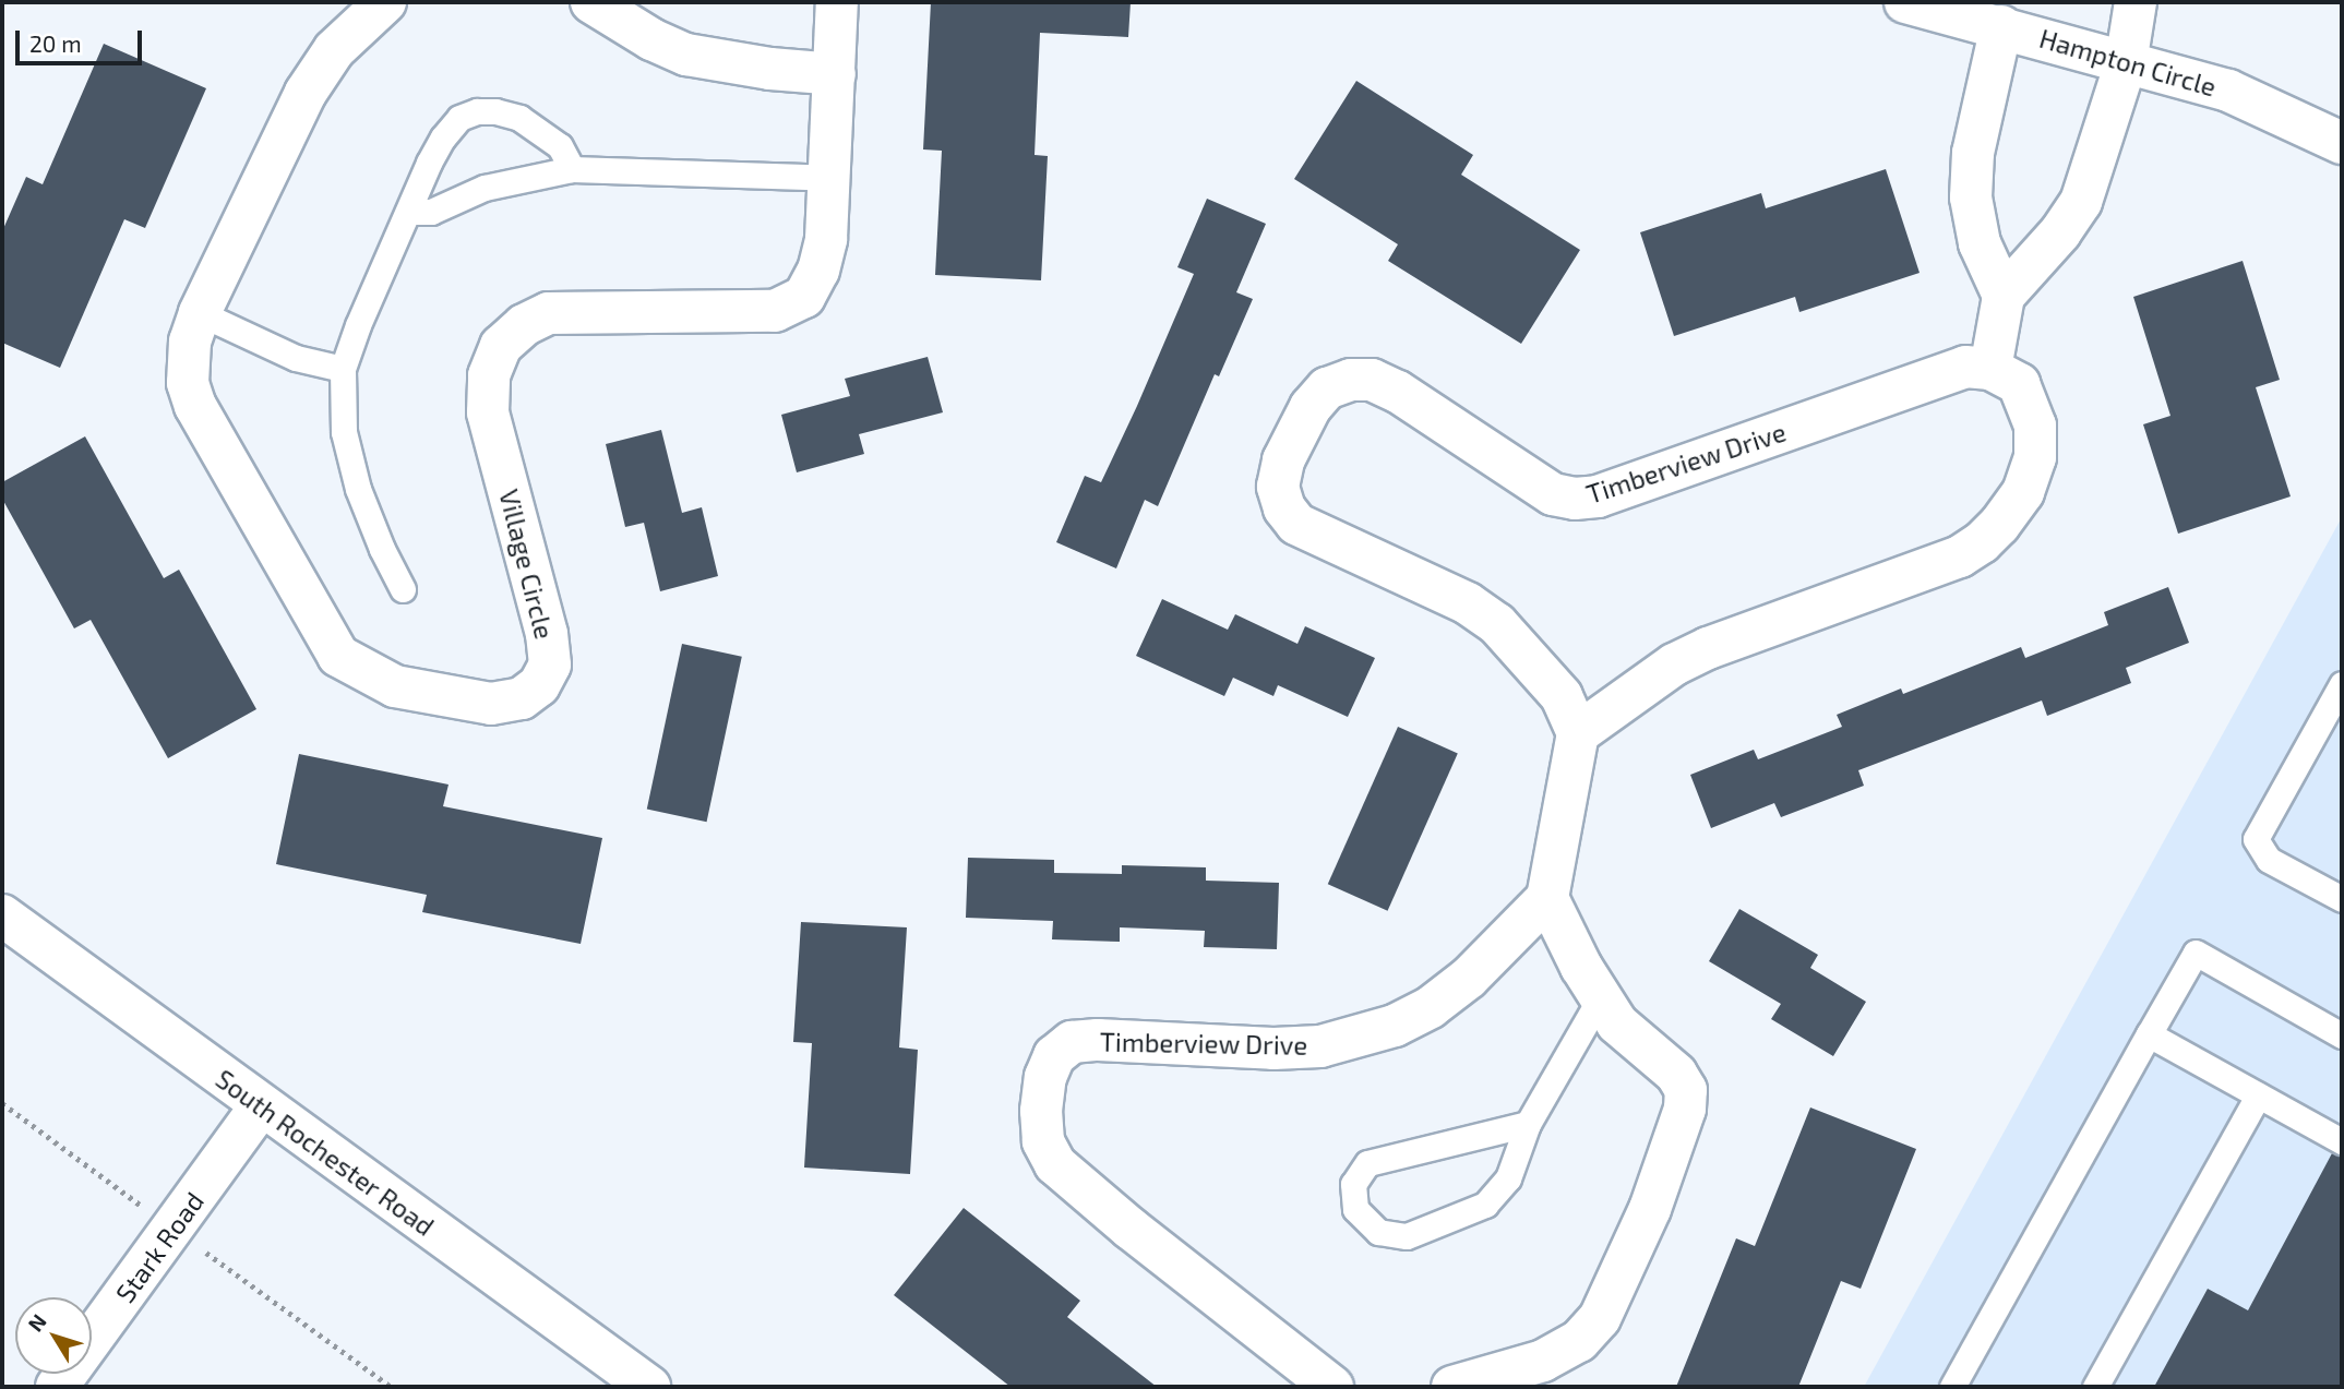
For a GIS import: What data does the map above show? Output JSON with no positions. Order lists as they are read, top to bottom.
{
  "streets": {
    "street": [
      "Hampton Circle",
      "Timberview Drive",
      "Village Circle",
      "South Rochester Road",
      "Stark Road"
    ]
  },
  "crossings": [
    ["South Rochester Road", "Stark Road"]
  ],
  "scale_bar": "20 m",
  "north": "top left"
}
